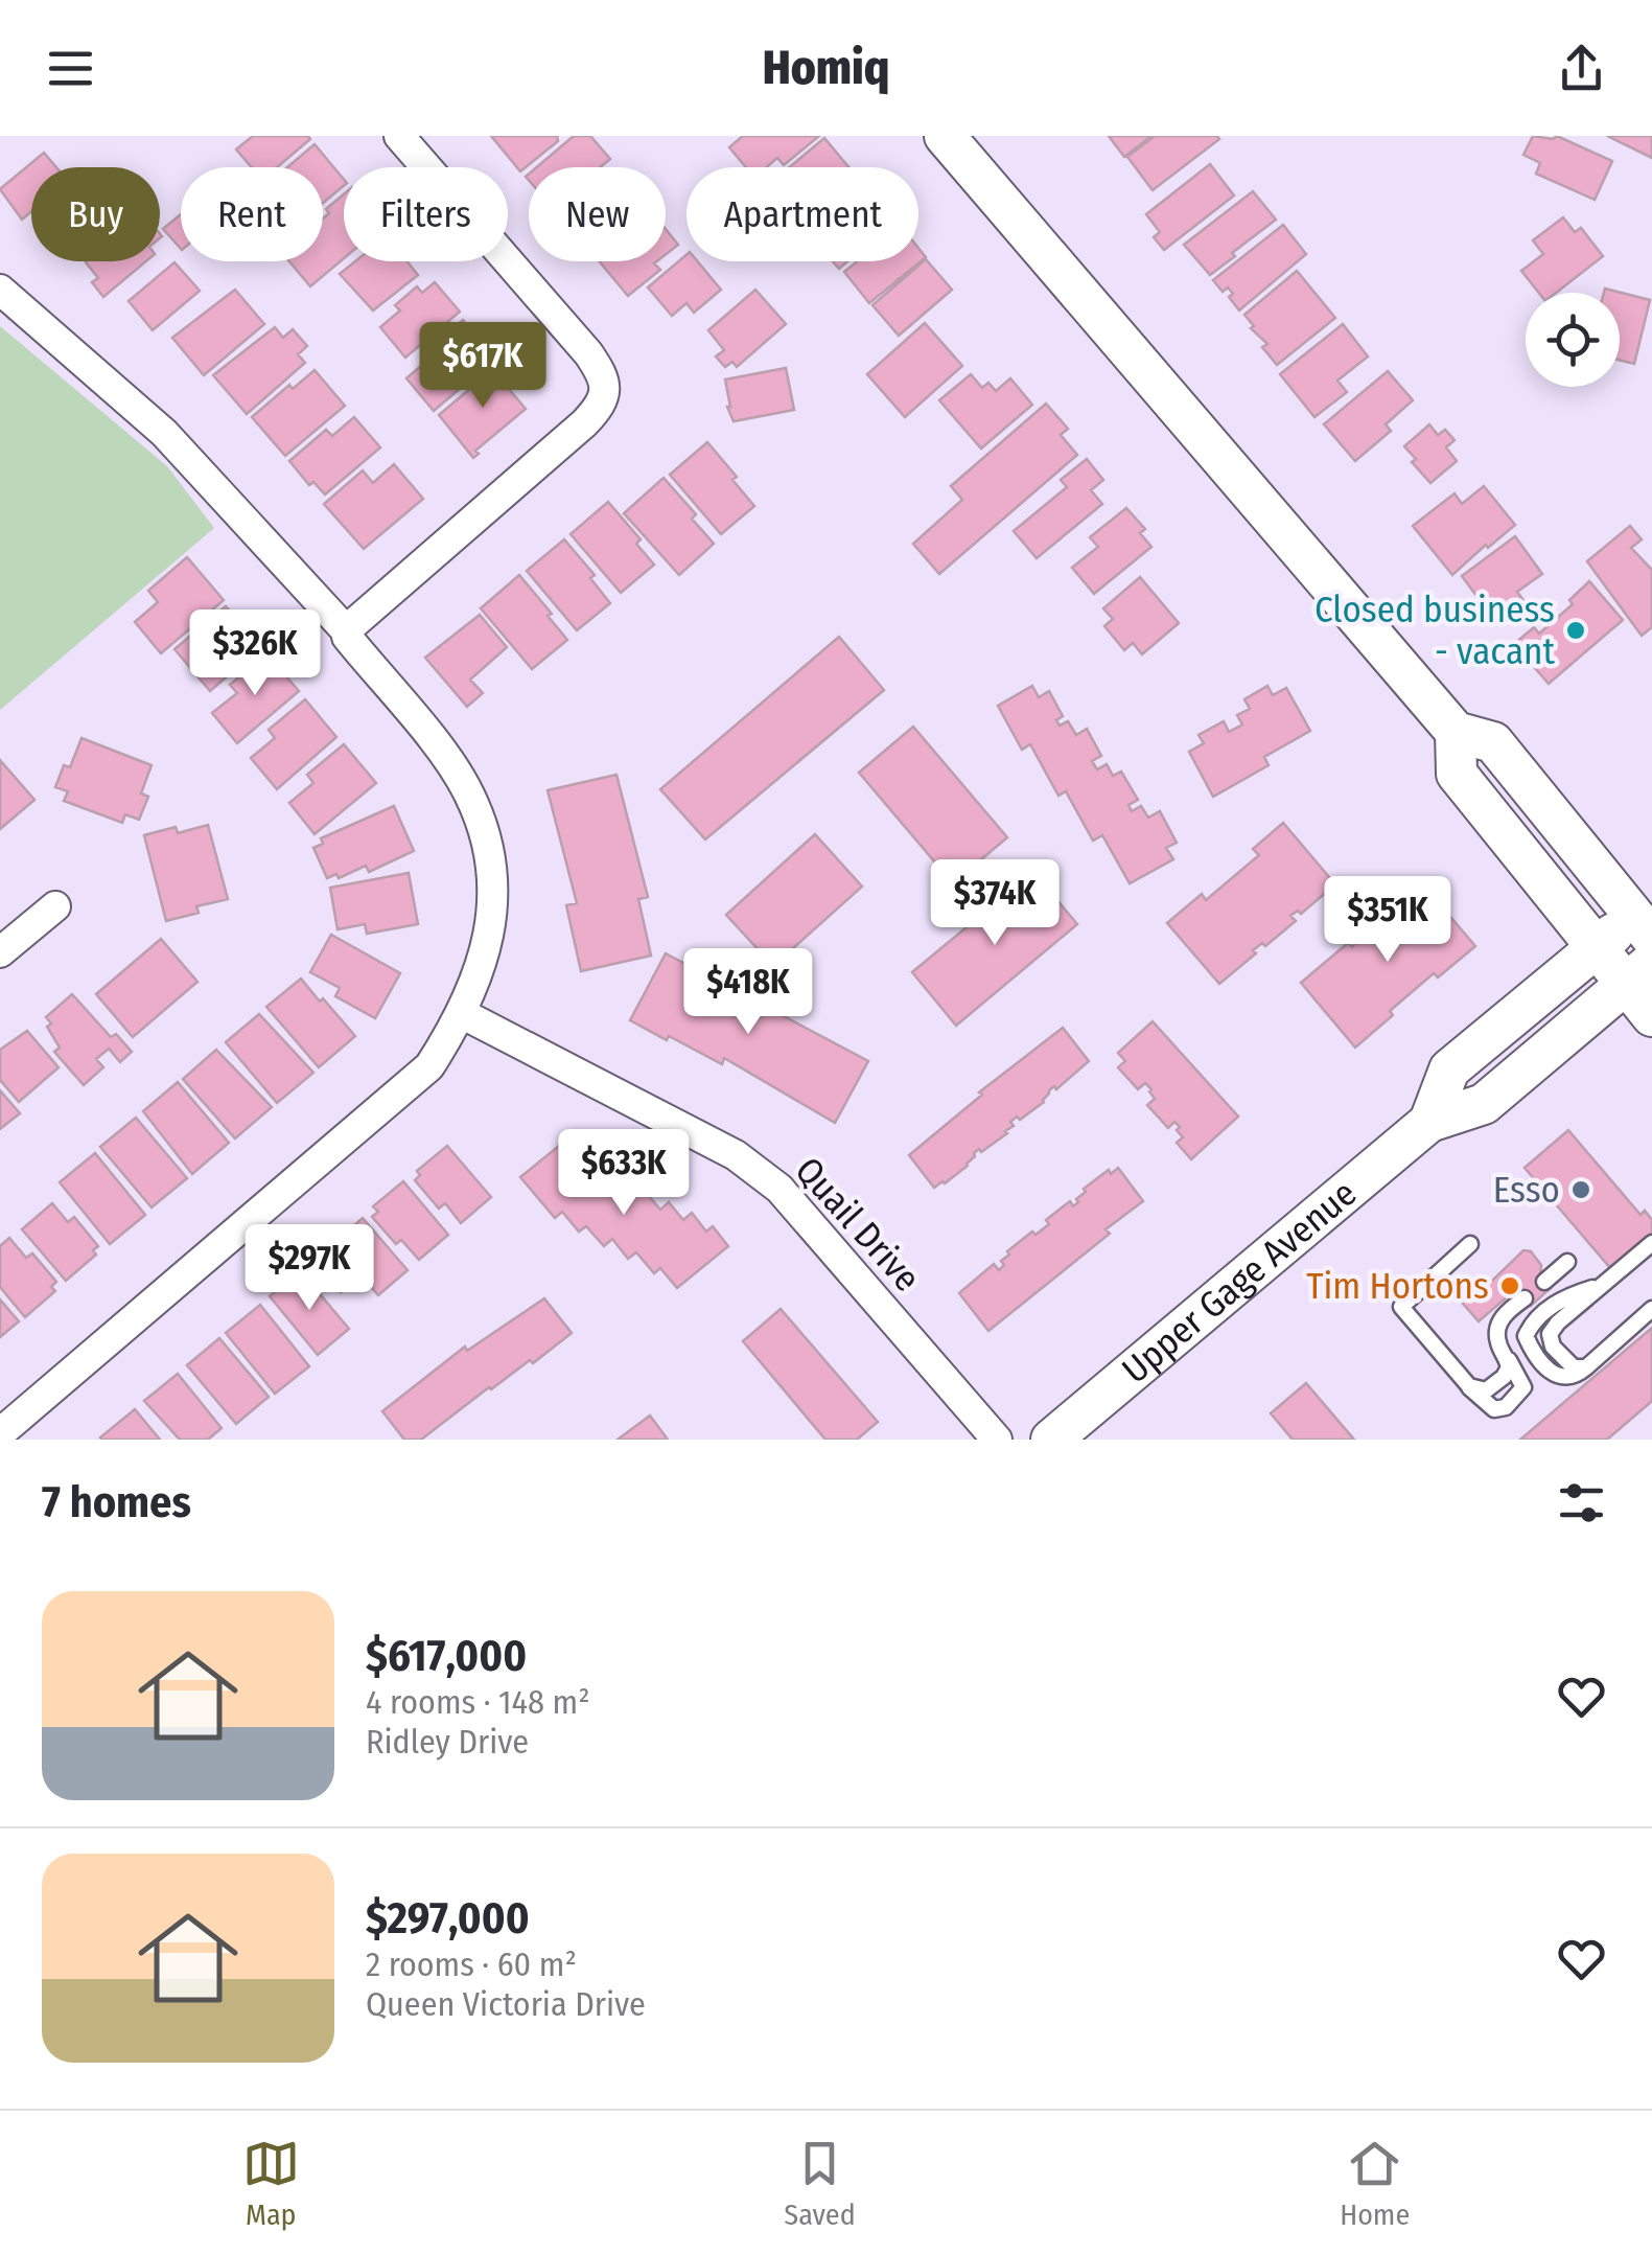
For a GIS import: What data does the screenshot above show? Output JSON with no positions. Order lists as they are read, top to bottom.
{
  "streets": {
    "main road": ["Upper Gage Avenue"],
    "street": ["Quail Drive"]
  },
  "places": ["Closed business - vacant", "Esso", "Tim Hortons"],
  "page": {
    "header": "Homiq",
    "chip": [
      "Buy",
      "Rent",
      "Filters",
      "New",
      "Apartment"
    ],
    "price": [
      "$617K",
      "$326K",
      "$374K",
      "$351K",
      "$418K",
      "$633K",
      "$297K"
    ],
    "heading": "7 homes",
    "list": [
      {
        "name": "$617,000",
        "note": "4 rooms · 148 m² · Ridley Drive"
      },
      {
        "name": "$297,000",
        "note": "2 rooms · 60 m² · Queen Victoria Drive"
      }
    ],
    "tabs": ["Map", "Saved", "Home"]
  }
}
